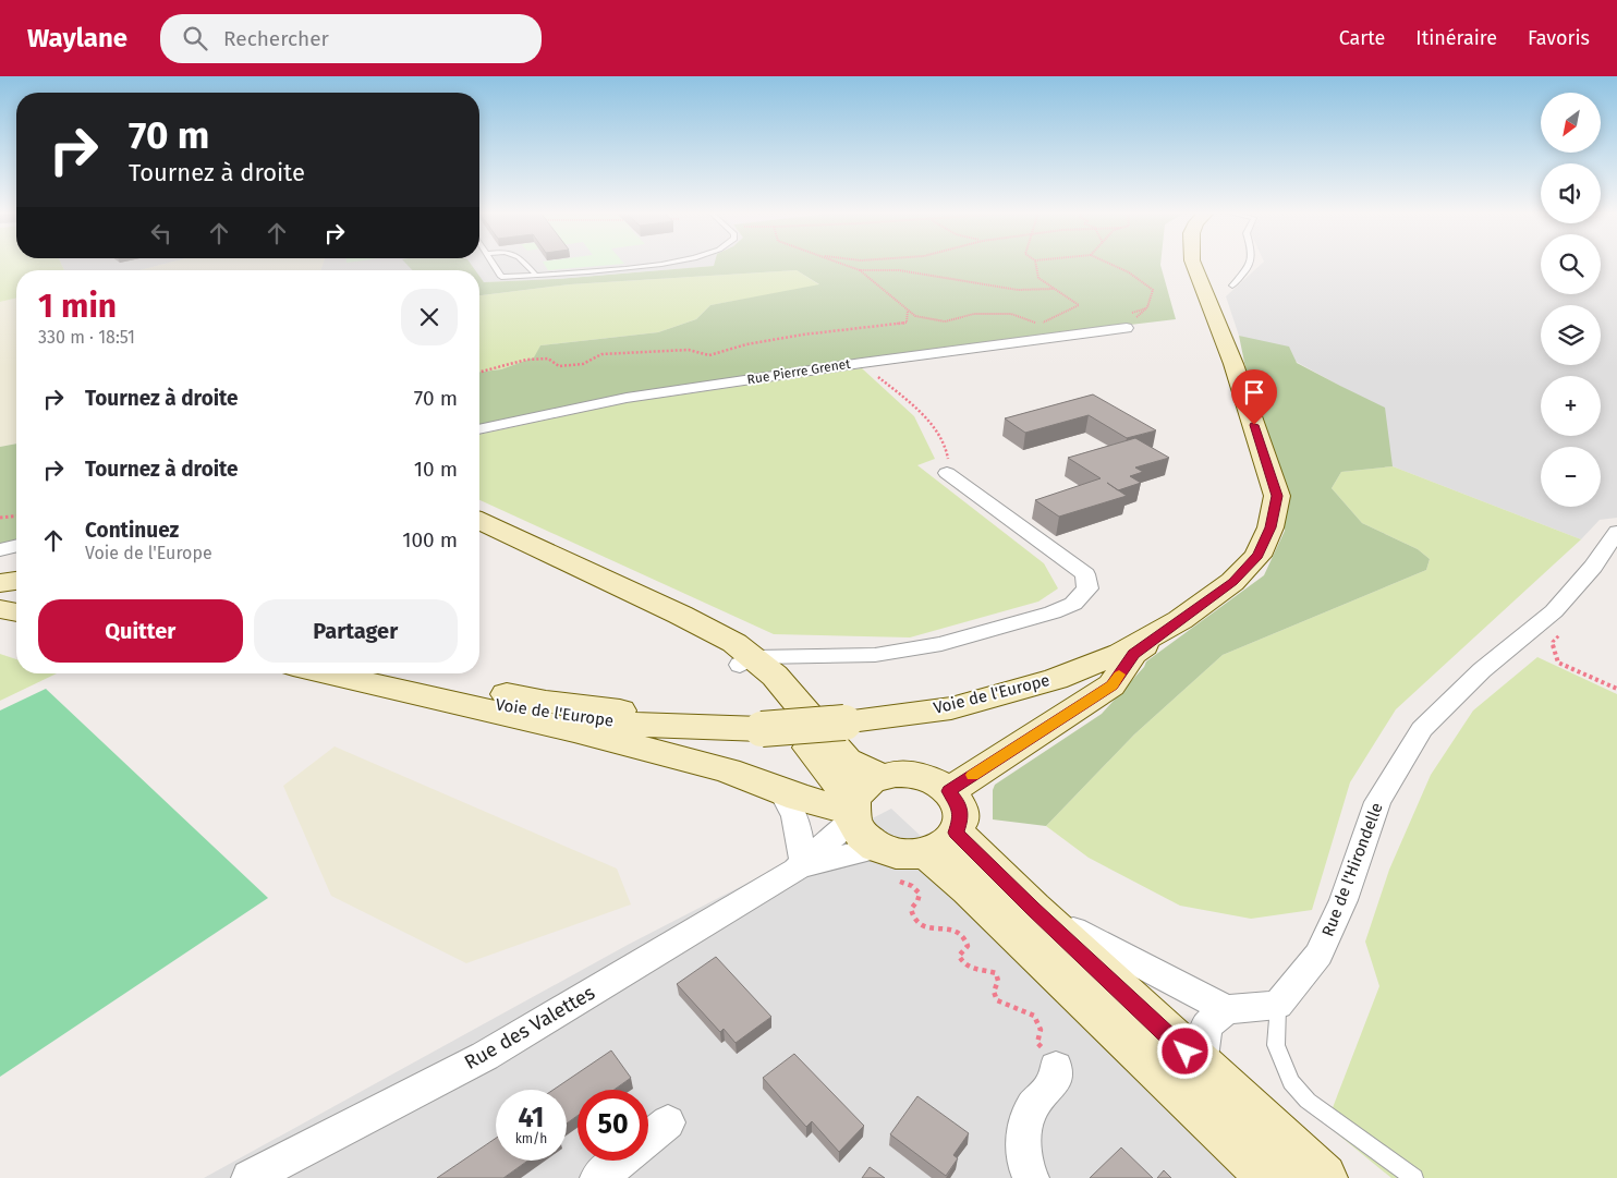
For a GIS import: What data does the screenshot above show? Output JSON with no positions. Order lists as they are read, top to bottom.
{
  "streets": {
    "main road": ["Voie de l'Europe"],
    "street": ["Rue Pierre Grenet", "Rue de l'Hirondelle", "Rue des Valettes"]
  },
  "north": "bottom left",
  "page": {
    "header": "Waylane",
    "search": "Rechercher",
    "nav": ["Carte", "Itinéraire", "Favoris"],
    "map_buttons": ["+", "−"],
    "turn": ["70 m", "Tournez à droite"],
    "heading": ["1 min", "330 m · 18:51"],
    "list": [
      {
        "name": "Tournez à droite",
        "value": "70 m"
      },
      {
        "name": "Tournez à droite",
        "value": "10 m"
      },
      {
        "name": "Continuez",
        "note": "Voie de l'Europe",
        "value": "100 m"
      }
    ],
    "buttons": ["Quitter", "Partager"],
    "speed": "41 km/h",
    "limit": "50"
  }
}
